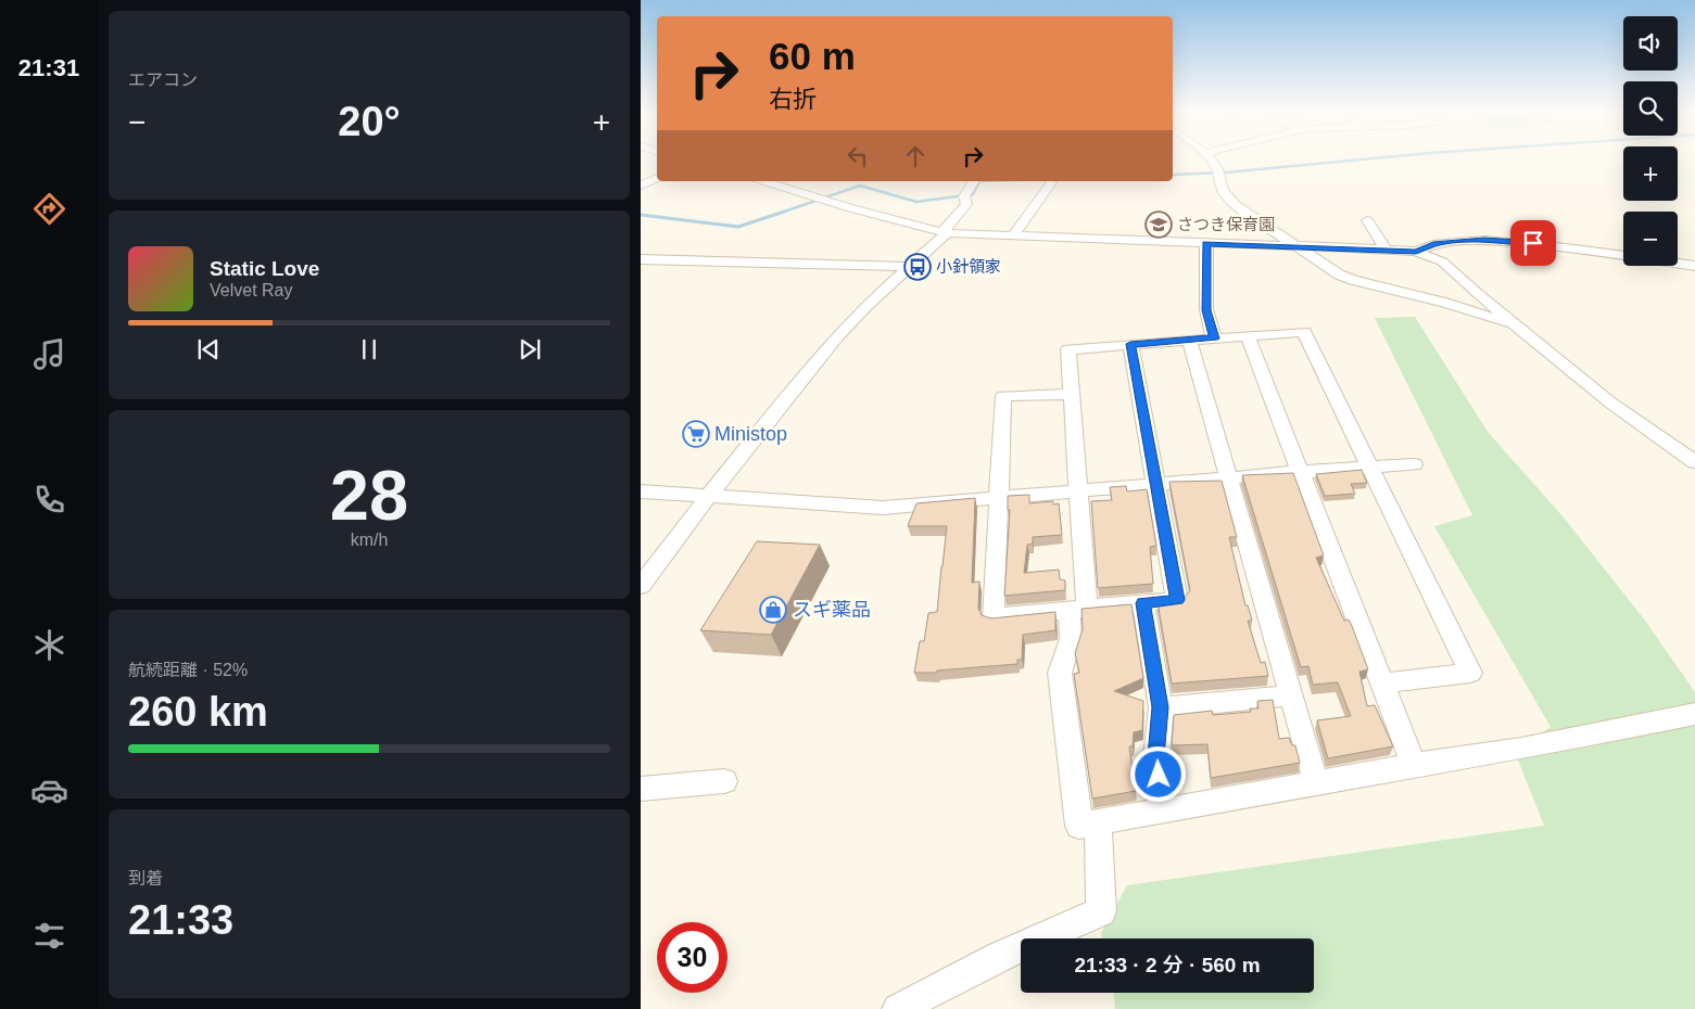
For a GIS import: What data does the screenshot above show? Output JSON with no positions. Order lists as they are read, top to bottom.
{
  "places": {
    "school or university": ["さつき保育園"],
    "bus stop": ["小針領家"],
    "supermarket": ["Ministop"],
    "shop": ["スギ薬品"]
  },
  "page": {
    "tabs": "21:31",
    "tile": [
      "エアコン",
      ["28", "km/h"],
      ["航続距離 · 52%", "260 km"],
      ["到着", "21:33"]
    ],
    "map_buttons": ["+", "−"],
    "turn": ["60 m", "右折"],
    "heat": ["−", "20°", "+"],
    "song": ["Static Love", "Velvet Ray"],
    "limit": "30",
    "trip": "21:33 · 2 分 · 560 m"
  }
}
